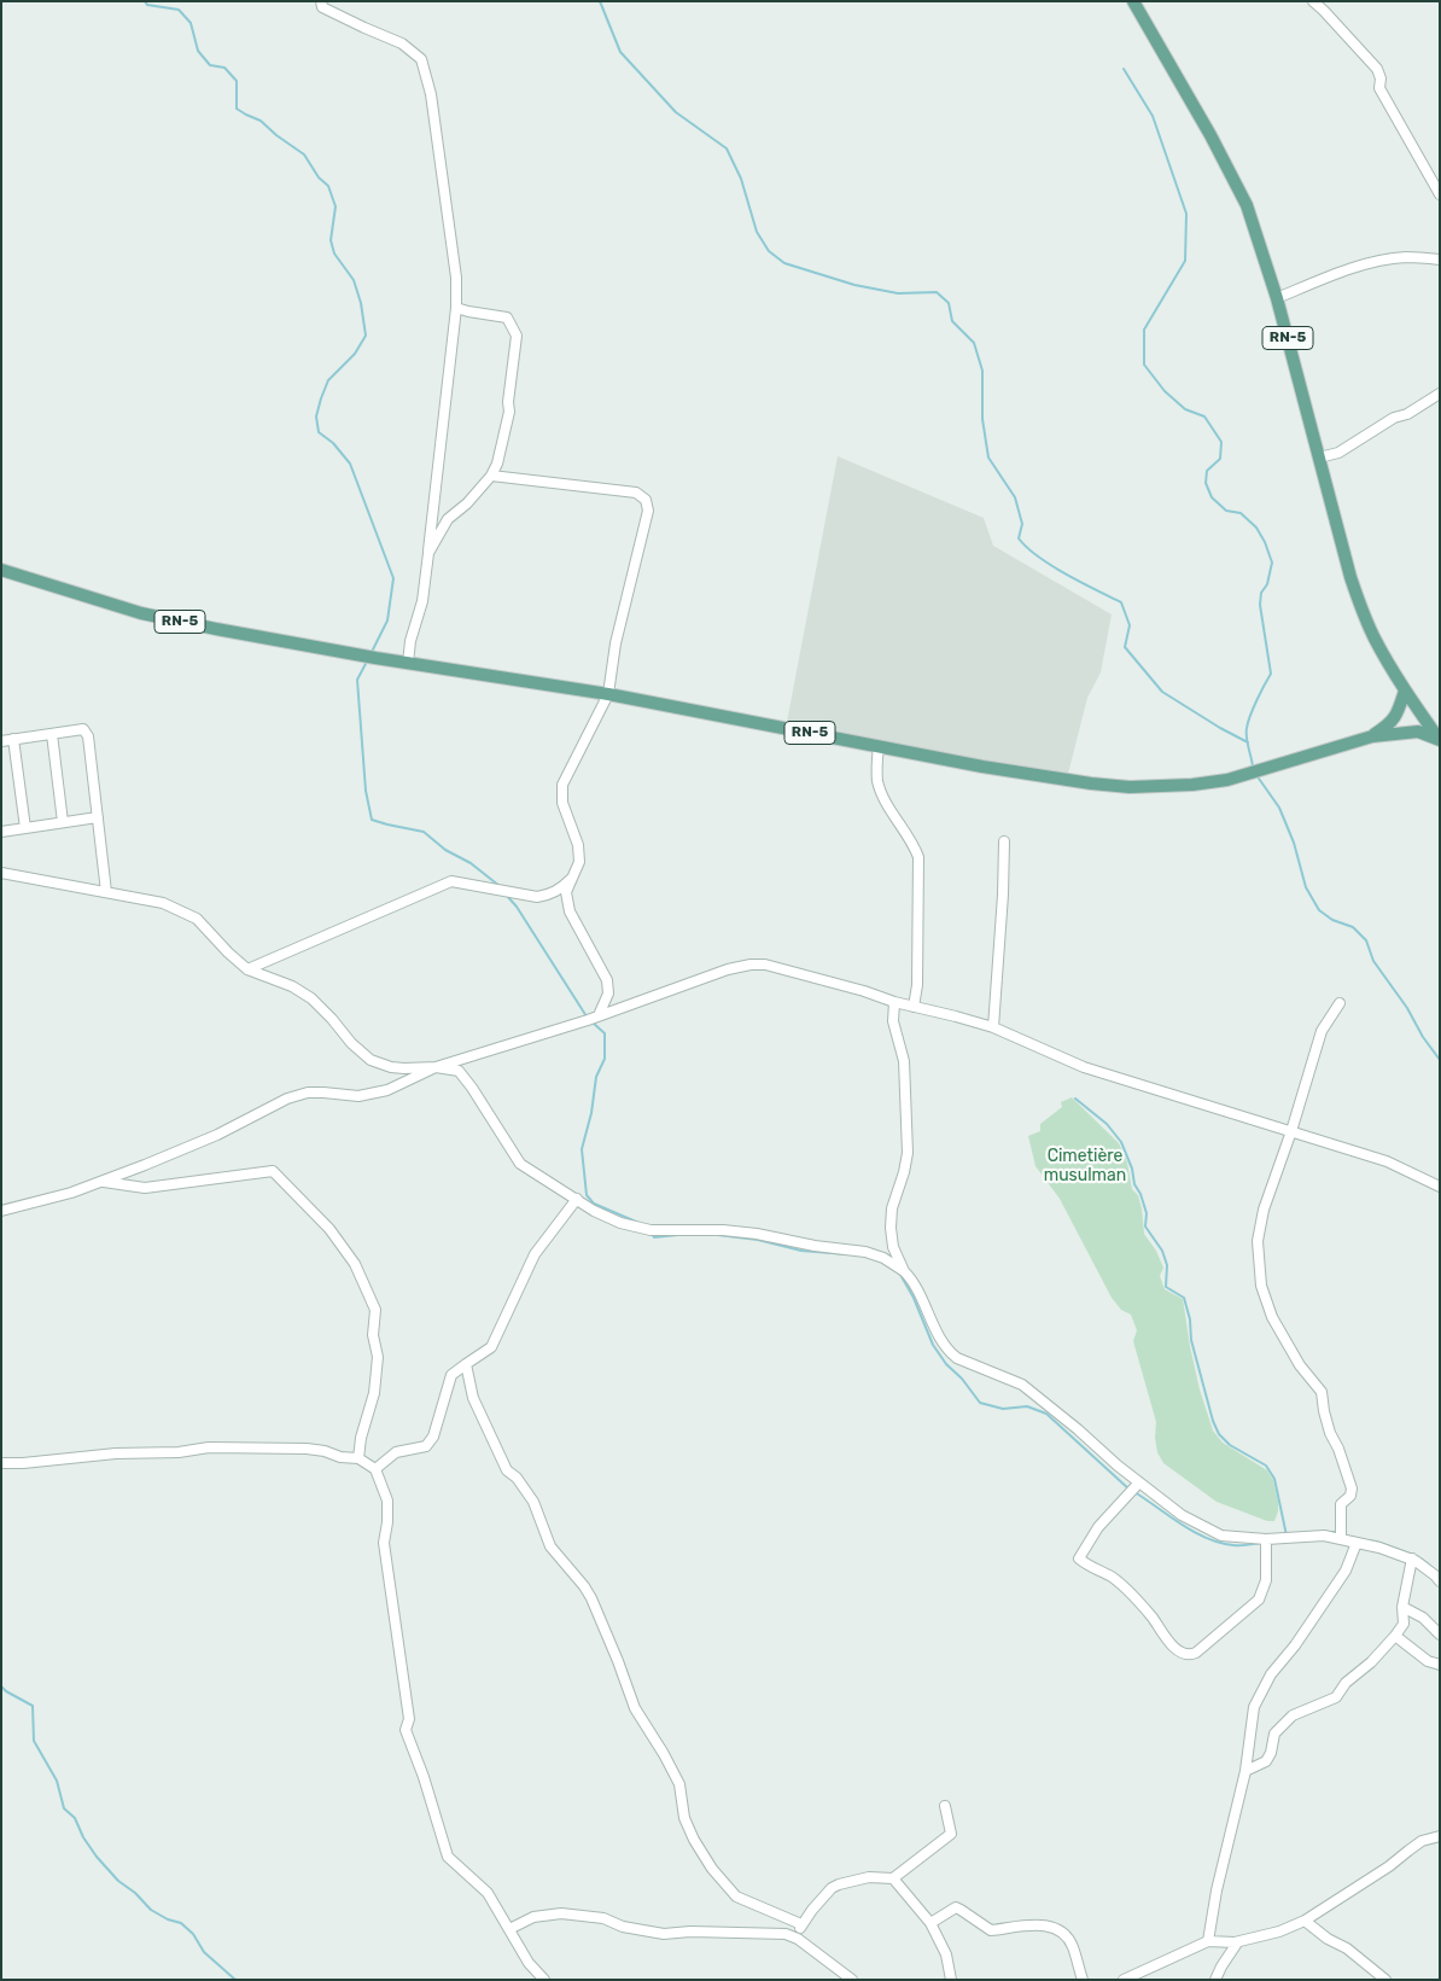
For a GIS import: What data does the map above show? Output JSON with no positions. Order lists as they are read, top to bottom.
{
  "streets": {
    "main road": ["RN-5"]
  },
  "parks": ["Cimetière musulman"]
}
